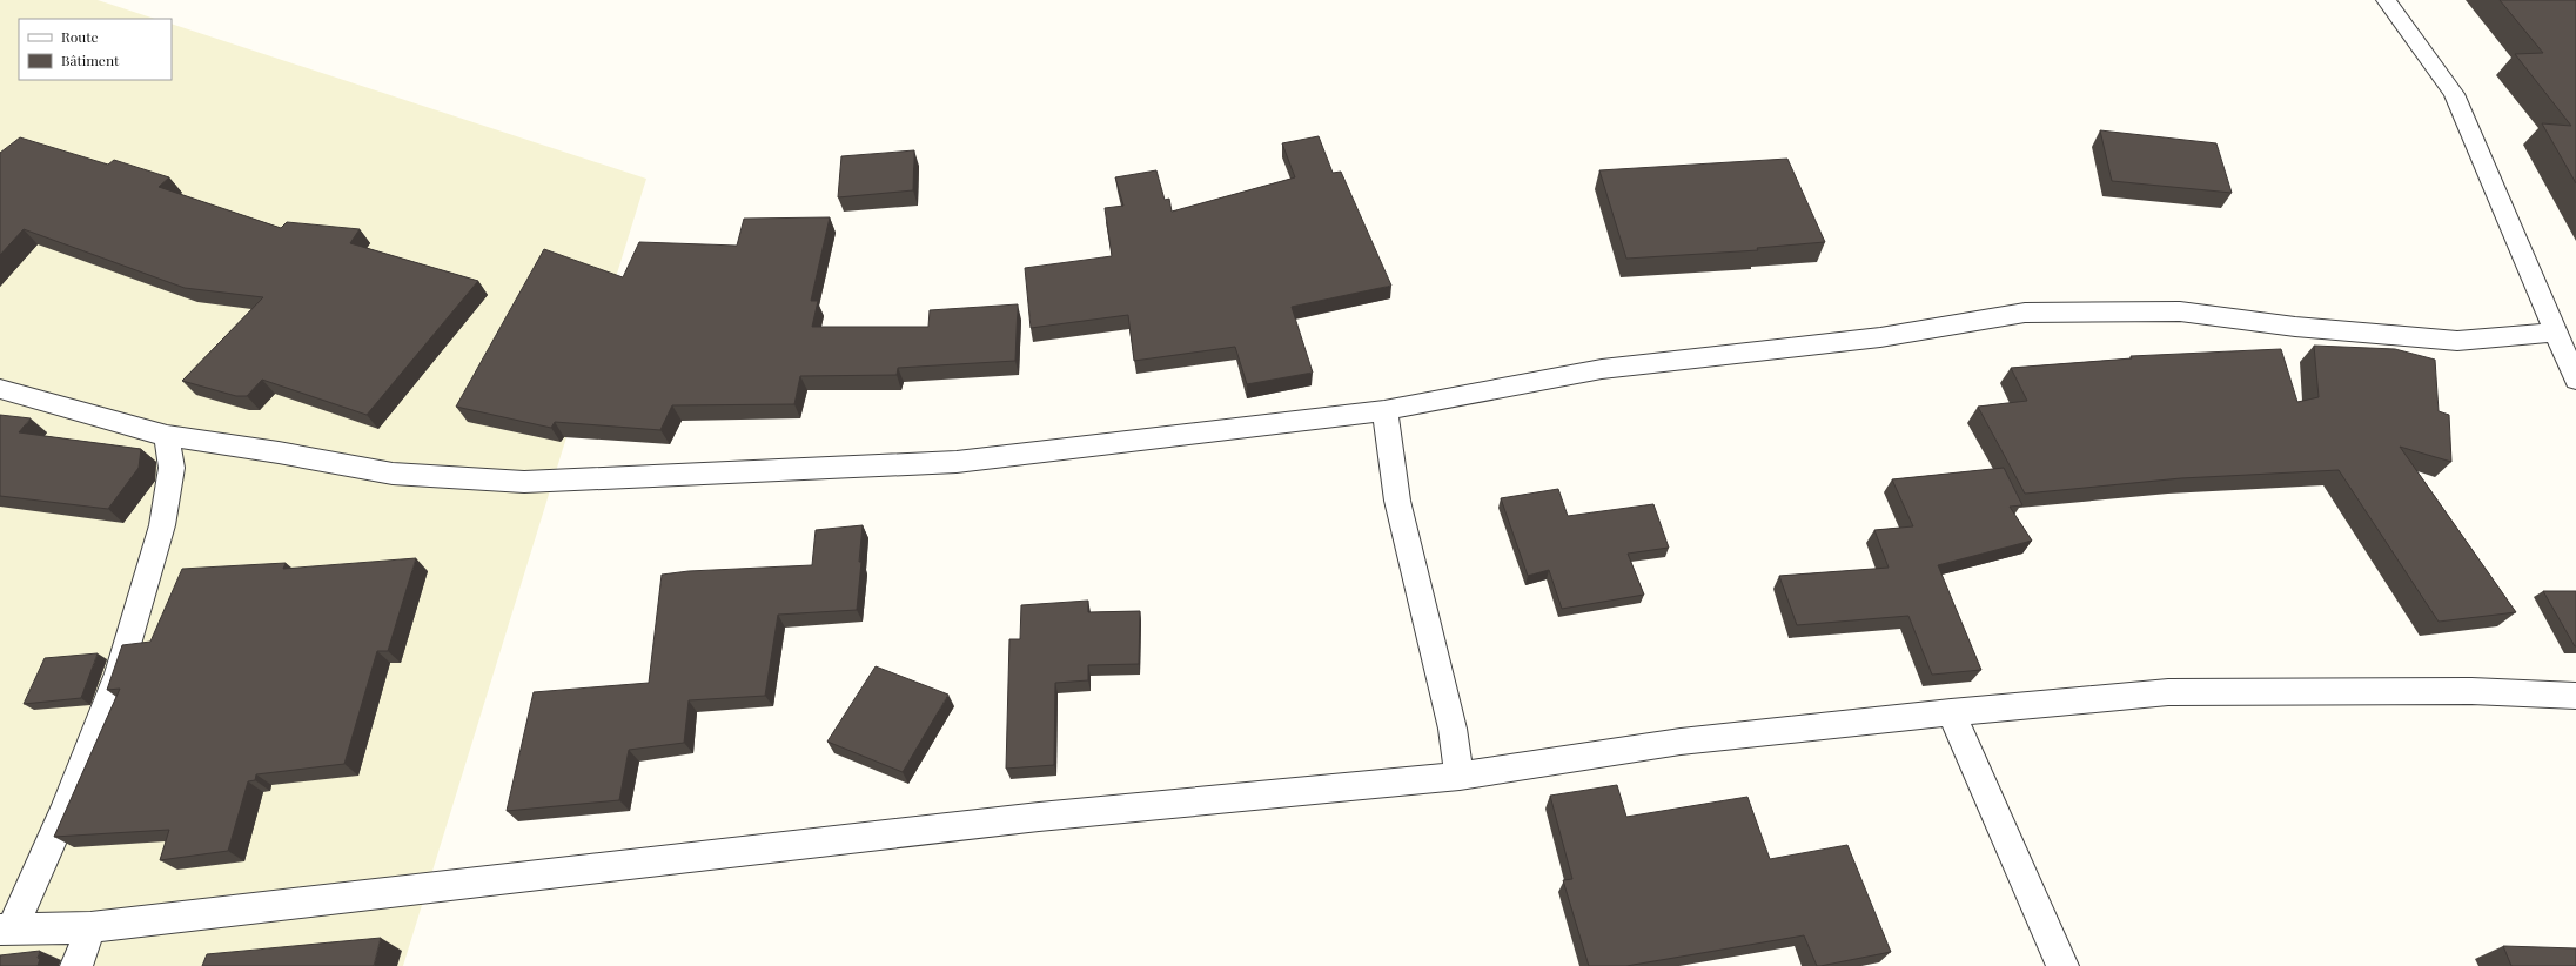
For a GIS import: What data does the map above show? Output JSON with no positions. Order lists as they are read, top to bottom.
{
  "legend": ["Route", "Bâtiment"]
}
